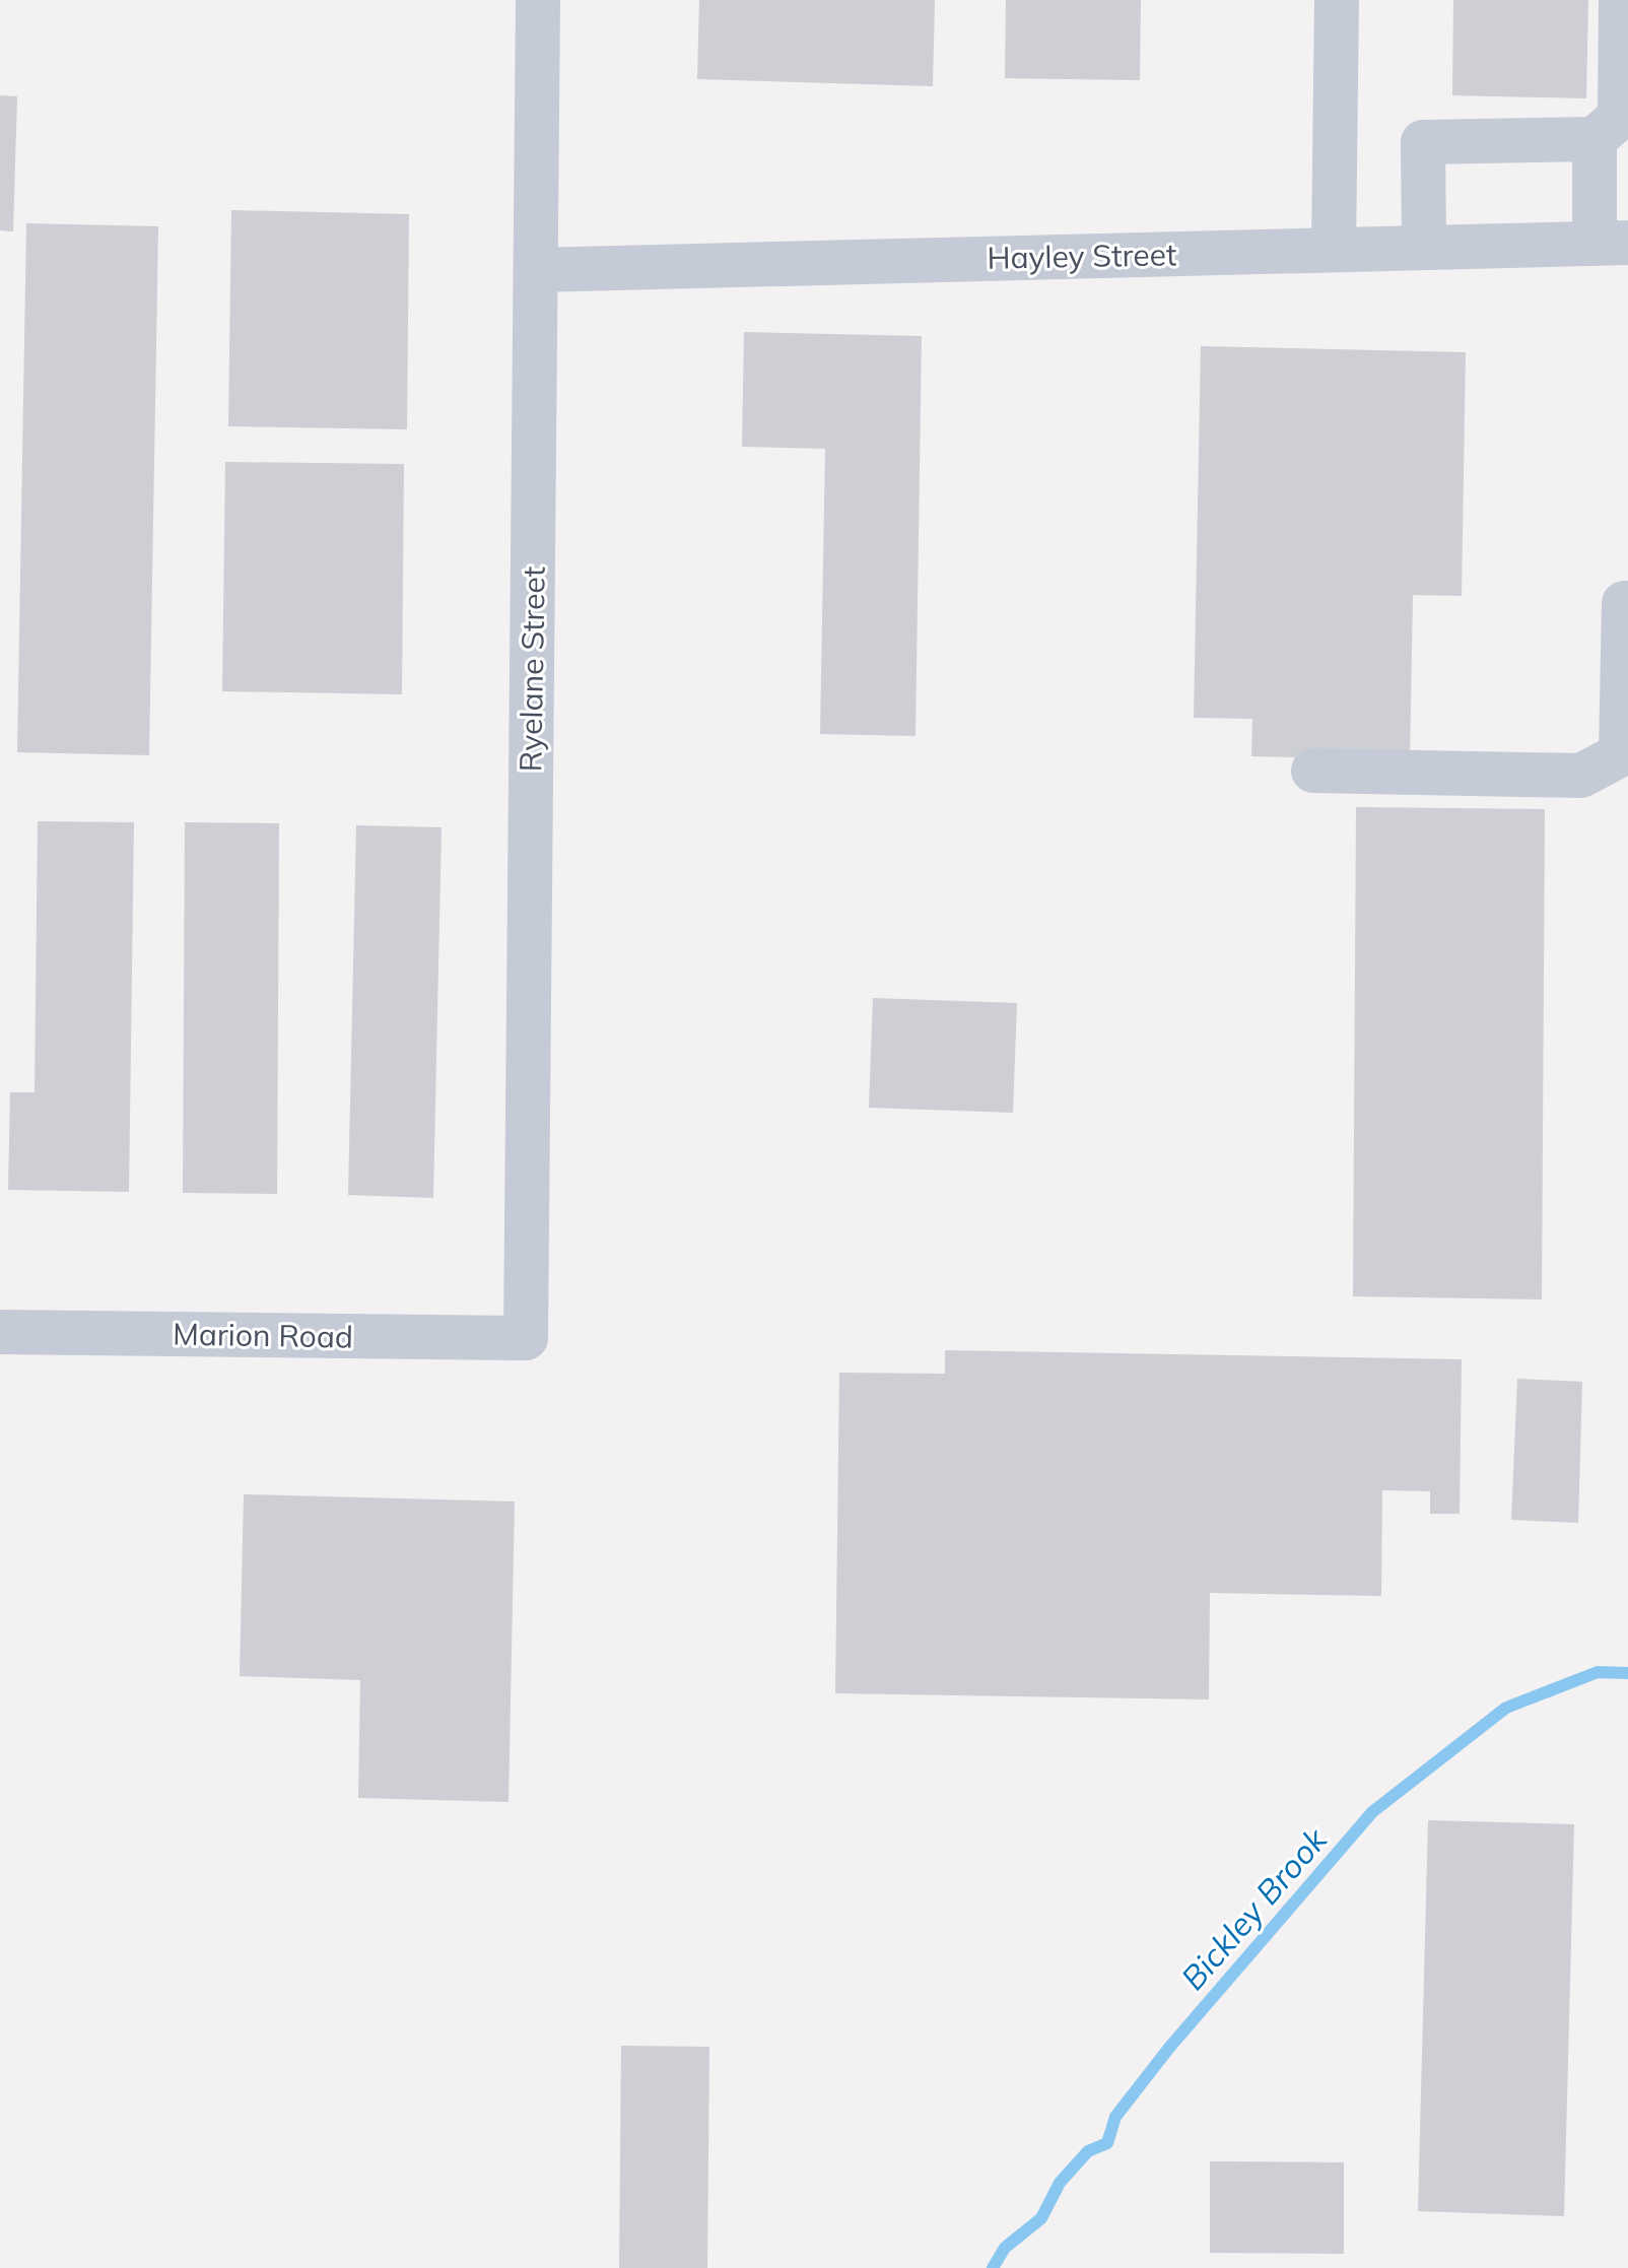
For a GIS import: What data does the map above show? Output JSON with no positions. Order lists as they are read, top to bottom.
{
  "streets": {
    "street": ["Hayley Street", "Ryelane Street", "Marion Road"]
  },
  "crossings": [
    ["Hayley Street", "Ryelane Street"],
    ["Ryelane Street", "Marion Road"]
  ],
  "water": ["Bickley Brook"]
}
